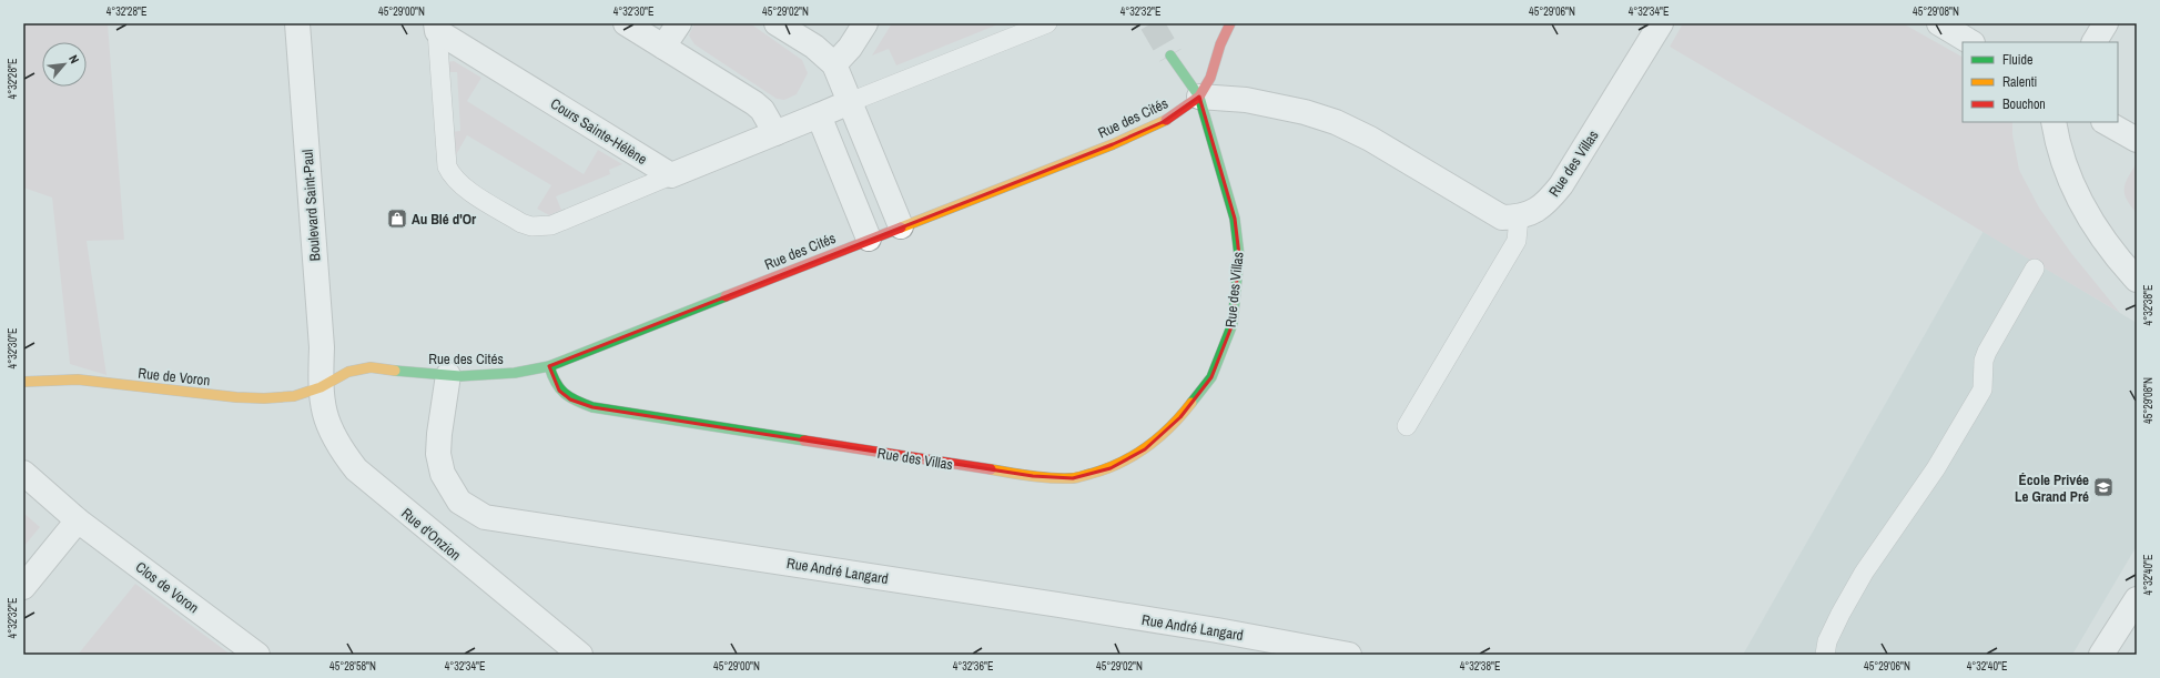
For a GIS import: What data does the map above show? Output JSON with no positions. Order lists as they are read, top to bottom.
{
  "streets": {
    "street": [
      "Rue des Cités",
      "Cours Sainte-Hélène",
      "Rue des Villas",
      "Boulevard Saint-Paul",
      "Rue de Voron",
      "Rue d'Onzion",
      "Rue André Langard",
      "Clos de Voron"
    ]
  },
  "crossings": [
    ["Rue des Cités", "Rue des Villas"],
    ["Rue des Cités", "Boulevard Saint-Paul"],
    ["Rue des Cités", "Rue de Voron"],
    ["Rue des Cités", "Rue d'Onzion"],
    ["Rue des Cités", "Rue André Langard"],
    ["Boulevard Saint-Paul", "Rue de Voron"],
    ["Boulevard Saint-Paul", "Rue d'Onzion"],
    ["Rue de Voron", "Rue d'Onzion"]
  ],
  "places": {
    "shop": ["Au Blé d'Or"],
    "school or university": ["École Privée Le Grand Pré"]
  },
  "legend": ["Fluide", "Ralenti", "Bouchon"],
  "north": "top right",
  "coordinates": [
    "4°32'28\"E",
    "45°29'00\"N",
    "4°32'30\"E",
    "45°29'02\"N",
    "4°32'32\"E",
    "45°29'06\"N",
    "4°32'34\"E",
    "45°29'08\"N",
    "4°32'38\"E",
    "4°32'40\"E",
    "45°28'58\"N",
    "4°32'36\"E"
  ]
}
